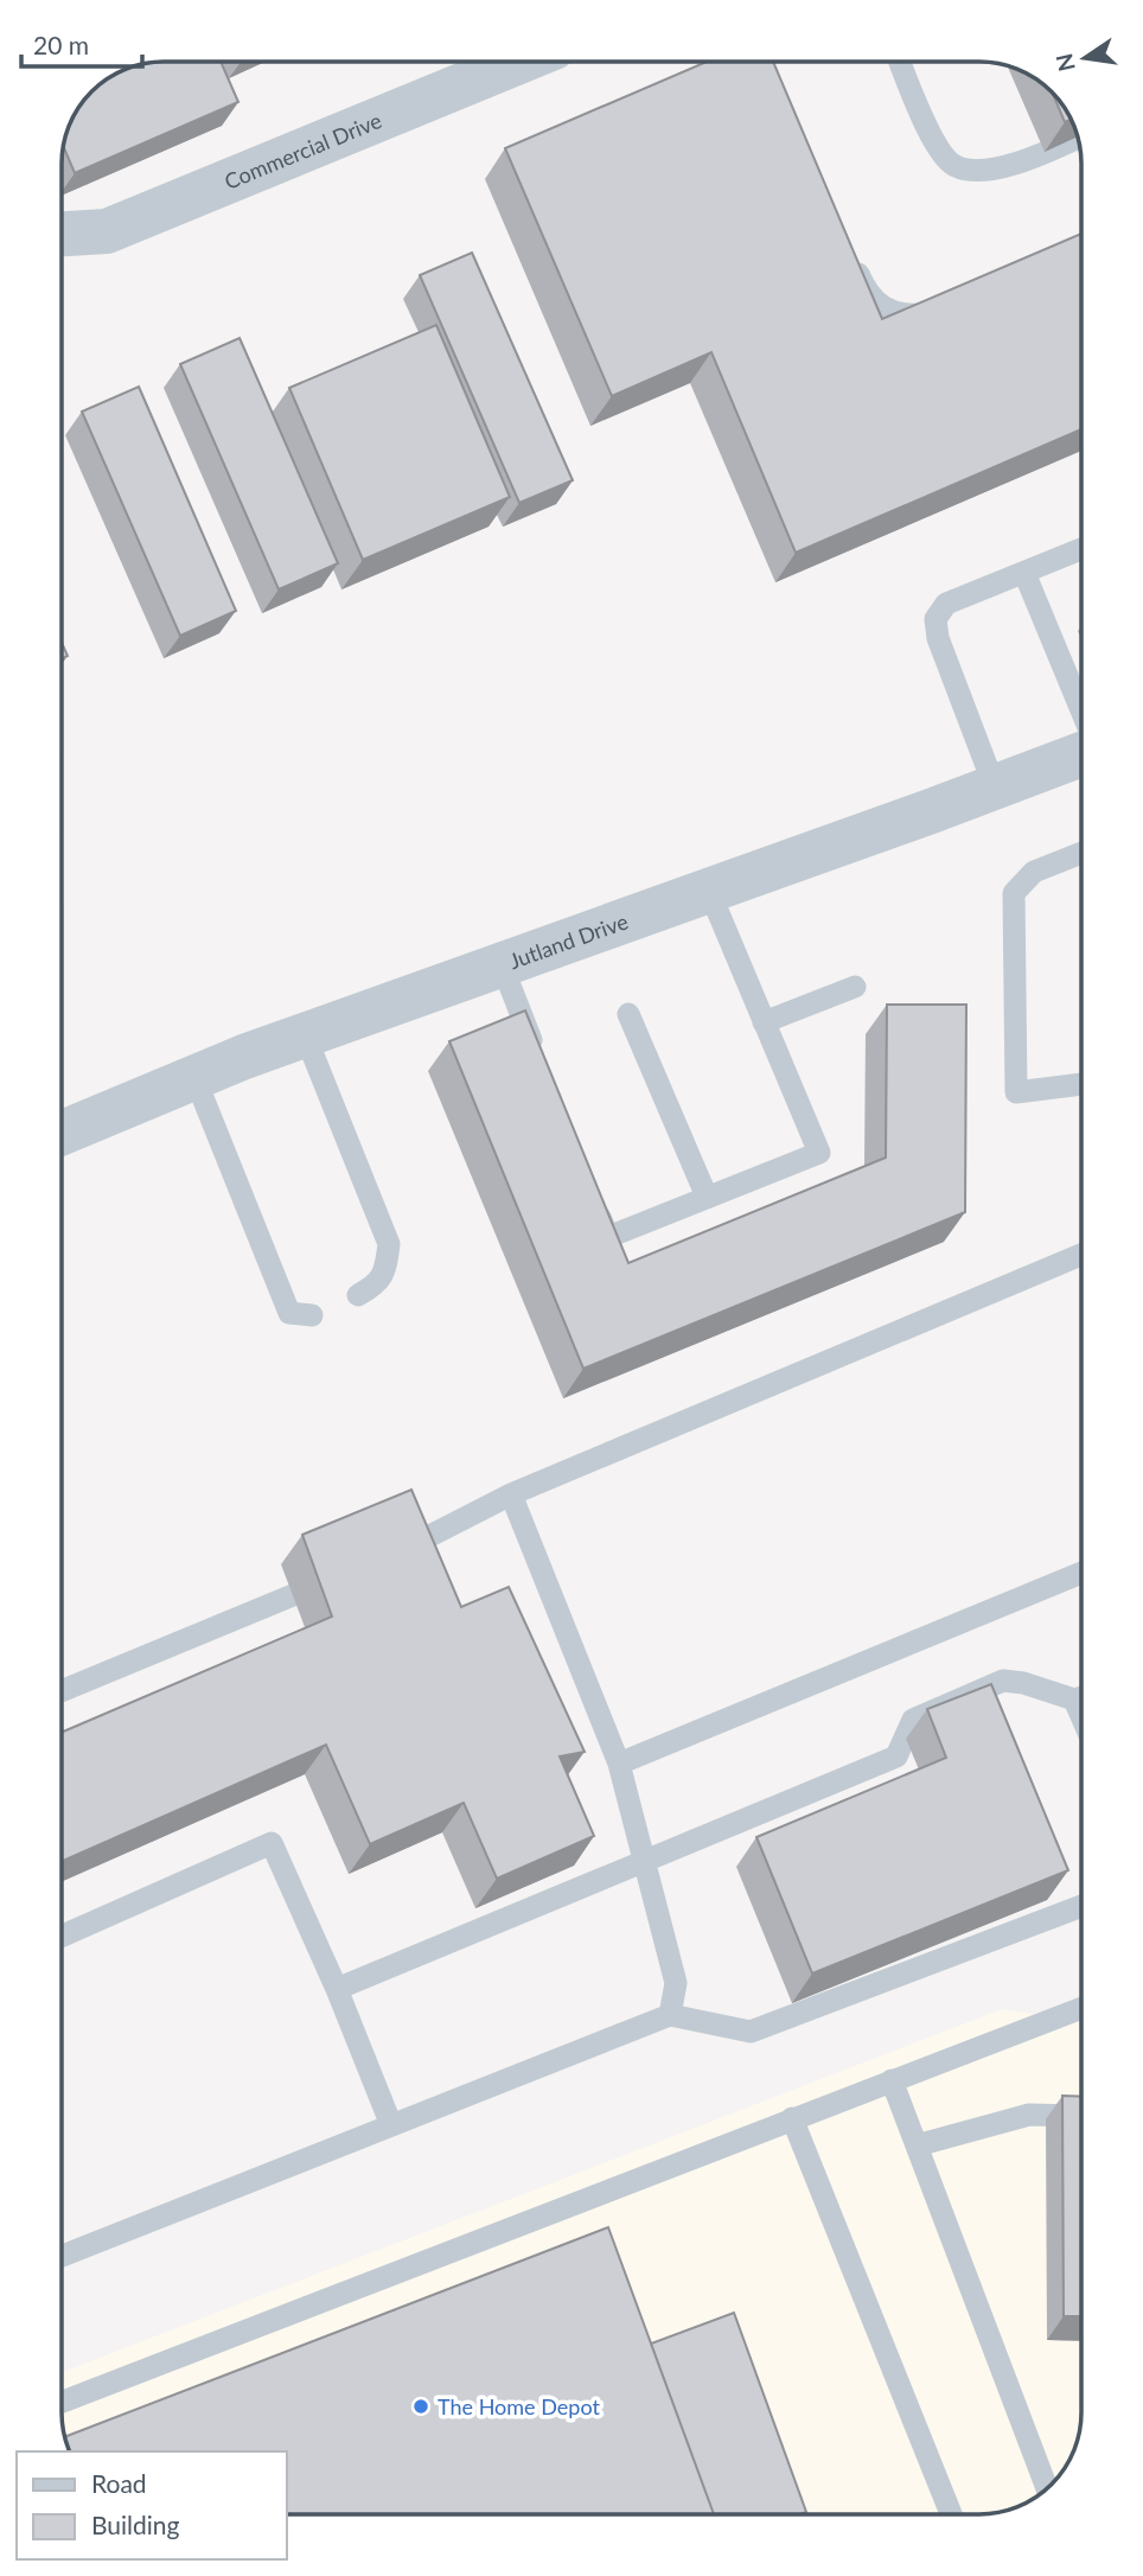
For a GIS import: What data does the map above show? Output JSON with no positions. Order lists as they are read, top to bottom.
{
  "streets": {
    "street": ["Commercial Drive", "Jutland Drive"]
  },
  "places": ["The Home Depot"],
  "legend": ["Road", "Building"],
  "scale_bar": "20 m",
  "north": "left"
}
